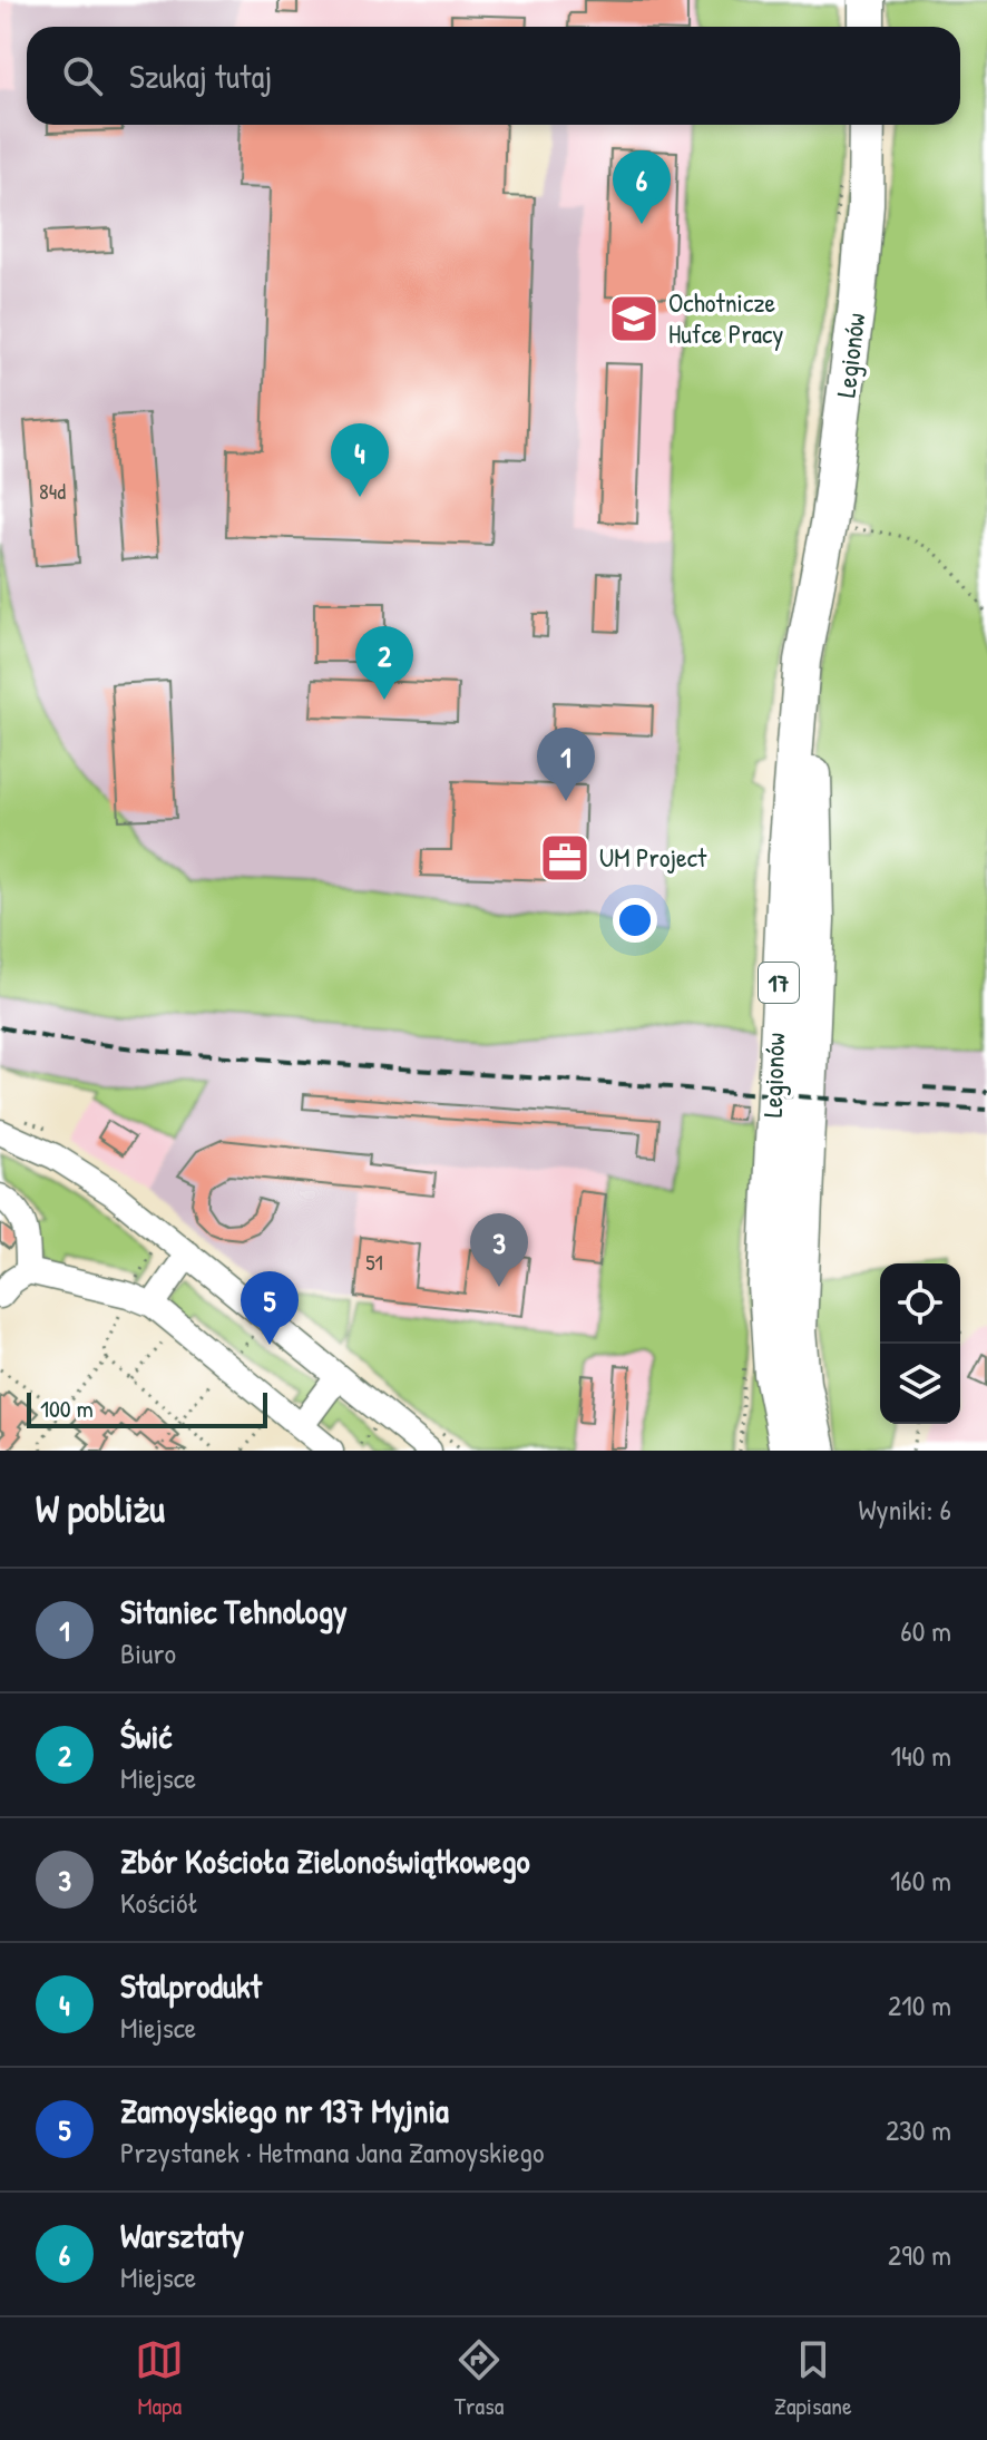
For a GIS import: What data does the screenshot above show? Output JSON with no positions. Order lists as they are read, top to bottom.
{
  "streets": {
    "highway": ["Legionów", "17"]
  },
  "places": {
    "school or university": ["Ochotnicze Hufce Pracy"],
    "office": ["UM Project"]
  },
  "house_numbers": ["84d", "51"],
  "scale_bar": "100 m",
  "page": {
    "search": "Szukaj tutaj",
    "pins": [
      "6",
      "4",
      "2",
      "1",
      "3",
      "5"
    ],
    "scale": "100 m",
    "heading": ["W pobliżu", "Wyniki: 6"],
    "list": [
      {
        "mark": "1",
        "name": "Sitaniec Tehnology",
        "note": "Biuro",
        "value": "60 m"
      },
      {
        "mark": "2",
        "name": "Świć",
        "note": "Miejsce",
        "value": "140 m"
      },
      {
        "mark": "3",
        "name": "Zbór Kościoła Zielonoświątkowego",
        "note": "Kościół",
        "value": "160 m"
      },
      {
        "mark": "4",
        "name": "Stalprodukt",
        "note": "Miejsce",
        "value": "210 m"
      },
      {
        "mark": "5",
        "name": "Zamoyskiego nr 137 Myjnia",
        "note": "Przystanek · Hetmana Jana Zamoyskiego",
        "value": "230 m"
      },
      {
        "mark": "6",
        "name": "Warsztaty",
        "note": "Miejsce",
        "value": "290 m"
      }
    ],
    "nav": ["Mapa", "Trasa", "Zapisane"]
  }
}
